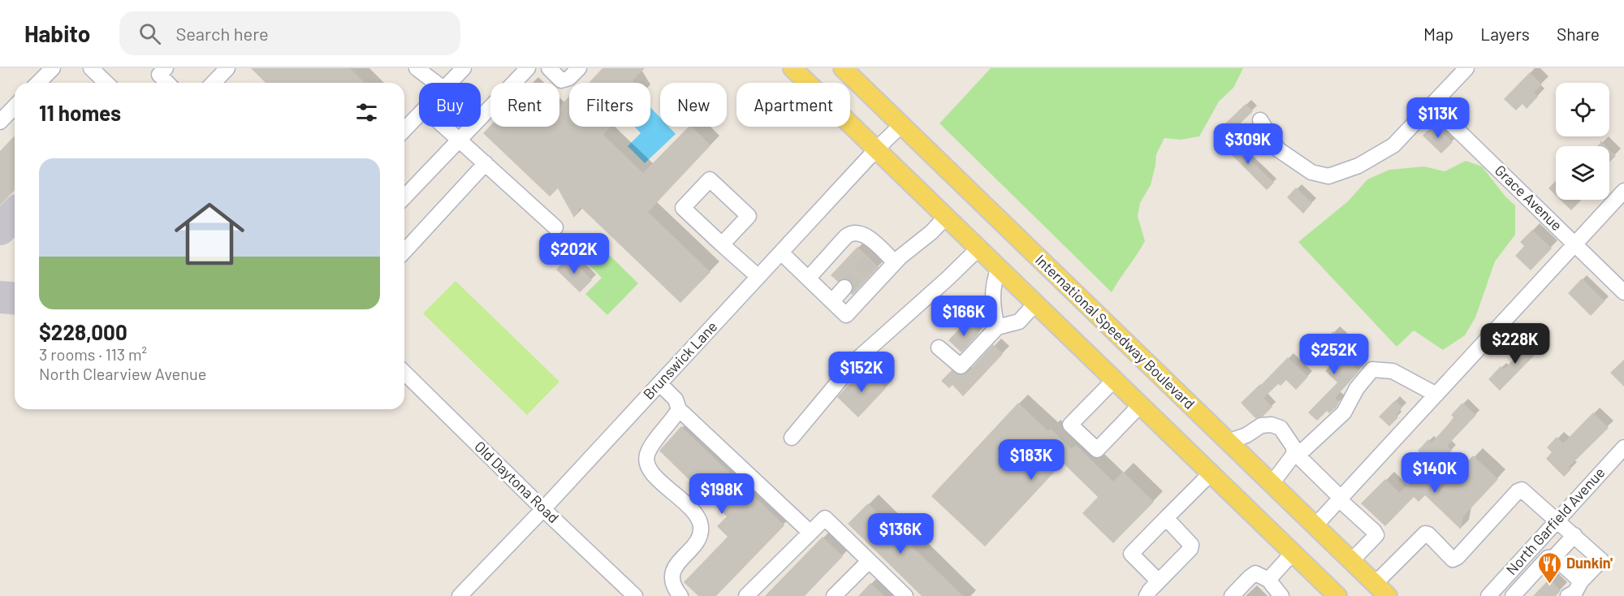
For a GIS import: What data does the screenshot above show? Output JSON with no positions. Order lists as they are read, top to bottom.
{
  "streets": {
    "main road": ["International Speedway Boulevard"],
    "street": [
      "Grace Avenue",
      "Brunswick Lane",
      "Old Daytona Road",
      "North Garfield Avenue"
    ]
  },
  "crossings": [
    ["International Speedway Boulevard", "Brunswick Lane"],
    ["Brunswick Lane", "Old Daytona Road"]
  ],
  "places": {
    "restaurant": ["Dunkin'"]
  },
  "page": {
    "header": "Habito",
    "search": "Search here",
    "nav": ["Map", "Layers", "Share"],
    "chip": [
      "Buy",
      "Rent",
      "Filters",
      "New",
      "Apartment"
    ],
    "heading": "11 homes",
    "price": [
      "$113K",
      "$309K",
      "$202K",
      "$166K",
      "$228K",
      "$252K",
      "$152K",
      "$183K",
      "$140K",
      "$198K",
      "$136K"
    ],
    "list": [
      {
        "name": "$228,000",
        "note": "3 rooms · 113 m² · North Clearview Avenue"
      }
    ]
  }
}
